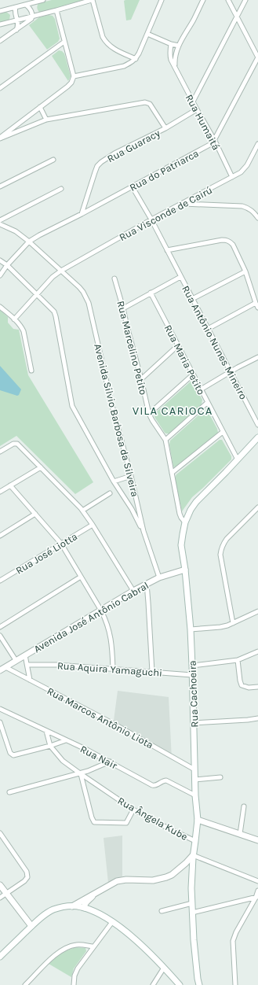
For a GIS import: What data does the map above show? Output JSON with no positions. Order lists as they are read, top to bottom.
{
  "streets": {
    "main road": ["Avenida José Antônio Cabral", "Rua Cachoeira"],
    "street": [
      "Rua Humaitá",
      "Rua Guaracy",
      "Rua do Patriarca",
      "Rua Visconde de Cairú",
      "Rua Antônio Nunes Mineiro",
      "Rua Marcelino Petito",
      "Rua Maria Petito",
      "Avenida Silvio Barbosa da Silveira",
      "Rua José Liotta",
      "Rua Aquira Yamaguchi",
      "Rua Marcos Antônio Liota",
      "Rua Nair",
      "Rua Ângela Kube"
    ]
  },
  "crossings": [
    ["Rua Humaitá", "Rua Guaracy"],
    ["Rua Humaitá", "Rua do Patriarca"],
    ["Rua Humaitá", "Rua Visconde de Cairú"],
    ["Rua Guaracy", "Rua do Patriarca"],
    ["Rua do Patriarca", "Rua Antônio Nunes Mineiro"],
    ["Rua do Patriarca", "Avenida Silvio Barbosa da Silveira"],
    ["Rua Visconde de Cairú", "Rua Antônio Nunes Mineiro"],
    ["Rua Visconde de Cairú", "Avenida Silvio Barbosa da Silveira"],
    ["Rua Marcelino Petito", "Rua Cachoeira"],
    ["Rua Maria Petito", "Rua Cachoeira"],
    ["Avenida Silvio Barbosa da Silveira", "Avenida José Antônio Cabral"],
    ["Avenida José Antônio Cabral", "Rua Cachoeira"],
    ["Avenida José Antônio Cabral", "Rua Marcos Antônio Liota"],
    ["Rua Aquira Yamaguchi", "Rua Cachoeira"],
    ["Rua Cachoeira", "Rua Marcos Antônio Liota"],
    ["Rua Cachoeira", "Rua Nair"],
    ["Rua Cachoeira", "Rua Ângela Kube"]
  ],
  "districts": ["VILA CARIOCA"]
}
